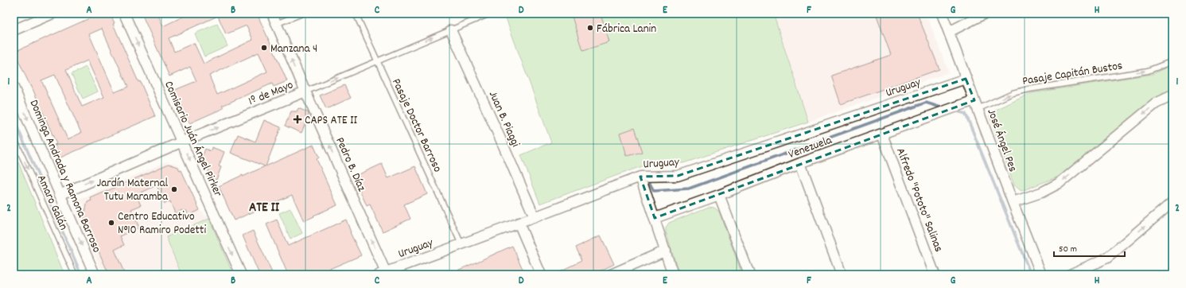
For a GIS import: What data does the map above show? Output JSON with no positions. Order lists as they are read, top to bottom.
{
  "streets": {
    "street": [
      "Uruguay",
      "1º de Mayo",
      "Juan B. Piaggi",
      "Comisario Juán Ángel Pirker",
      "José Ángel Pes",
      "Venezuela",
      "Pedro B. Díaz",
      "Dominga Andrada y Ramona Barroso",
      "Alfredo \"Pototo\" Salinas"
    ],
    "lane": ["Pasaje Capitán Bustos", "Pasaje Doctor Barroso", "Amaro Galán"]
  },
  "crossings": [
    ["Pasaje Capitán Bustos", "José Ángel Pes"],
    ["Pasaje Capitán Bustos", "Venezuela"],
    ["Uruguay", "Juan B. Piaggi"],
    ["Uruguay", "Pasaje Doctor Barroso"],
    ["Uruguay", "José Ángel Pes"],
    ["Uruguay", "Pedro B. Díaz"],
    ["1º de Mayo", "Juan B. Piaggi"],
    ["1º de Mayo", "Pasaje Doctor Barroso"],
    ["1º de Mayo", "Comisario Juán Ángel Pirker"],
    ["1º de Mayo", "Pedro B. Díaz"],
    ["1º de Mayo", "Dominga Andrada y Ramona Barroso"],
    ["José Ángel Pes", "Venezuela"],
    ["Venezuela", "Alfredo \"Pototo\" Salinas"]
  ],
  "one_way": [
    "Pasaje Capitán Bustos",
    "1º de Mayo",
    "Comisario Juán Ángel Pirker",
    "Pedro B. Díaz",
    "Dominga Andrada y Ramona Barroso",
    "Amaro Galán"
  ],
  "districts": ["ATE II"],
  "places": {
    "other": [
      "Fábrica Lanin",
      "Manzana 4",
      "Jardín Maternal Tutu Maramba",
      "Centro Educativo N°10 Ramiro Podetti"
    ],
    "health": ["CAPS ATE II"]
  },
  "scale_bar": "50 m",
  "grid": {
    "columns": [
      "A",
      "B",
      "C",
      "D",
      "E",
      "F",
      "G",
      "H"
    ],
    "rows": ["1", "2"]
  }
}
